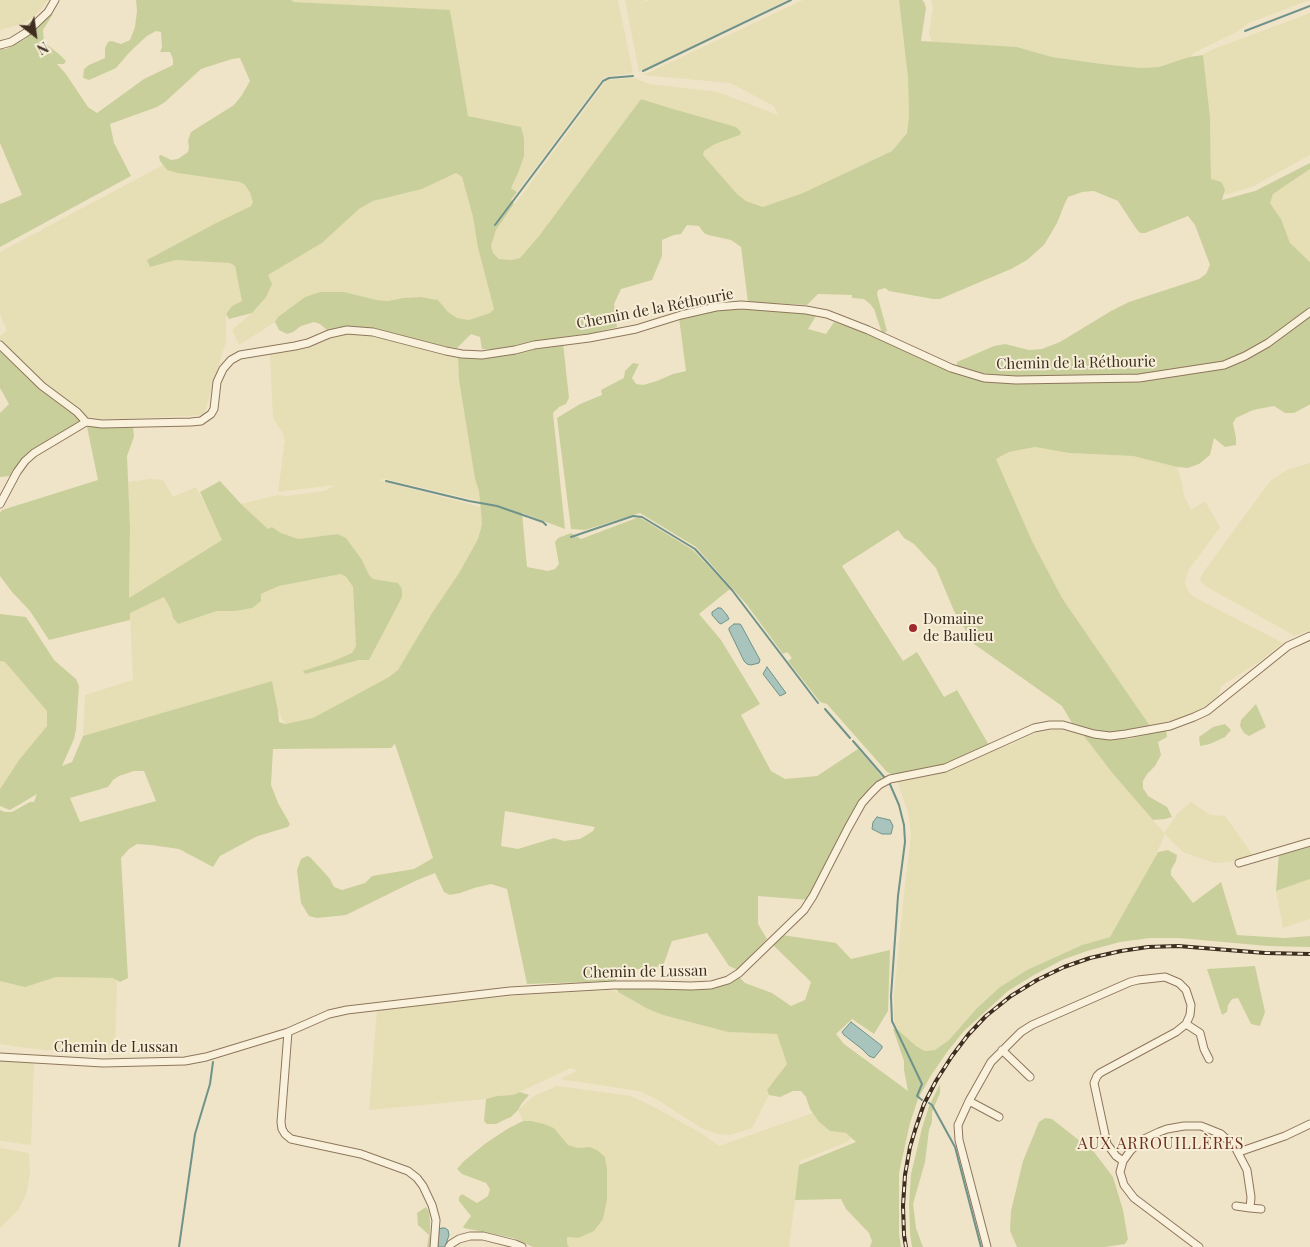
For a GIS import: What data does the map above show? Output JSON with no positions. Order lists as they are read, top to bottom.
{
  "streets": {
    "street": ["Chemin de la Réthourie", "Chemin de Lussan"]
  },
  "districts": ["AUX ARROUILLÈRES"],
  "places": ["Domaine de Baulieu"],
  "north": "bottom right"
}
